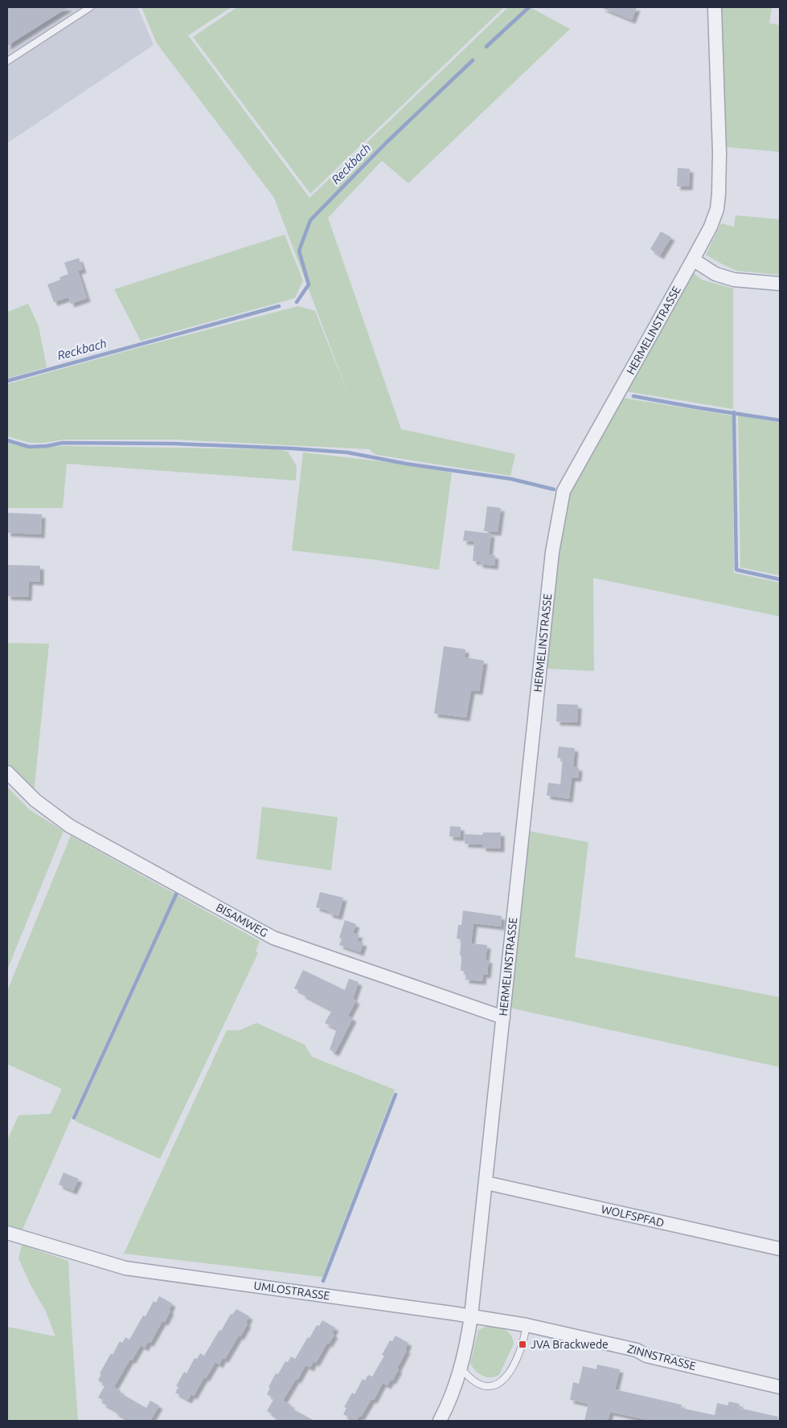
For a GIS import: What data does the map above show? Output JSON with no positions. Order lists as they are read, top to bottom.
{
  "streets": {
    "street": [
      "HERMELINSTRASSE",
      "BISAMWEG",
      "WOLFSPFAD",
      "UMLOSTRASSE",
      "ZINNSTRASSE"
    ]
  },
  "crossings": [
    ["HERMELINSTRASSE", "BISAMWEG"],
    ["HERMELINSTRASSE", "WOLFSPFAD"],
    ["HERMELINSTRASSE", "UMLOSTRASSE"],
    ["HERMELINSTRASSE", "ZINNSTRASSE"],
    ["UMLOSTRASSE", "ZINNSTRASSE"]
  ],
  "water": ["Reckbach"],
  "places": {
    "transit": ["JVA Brackwede"]
  }
}
